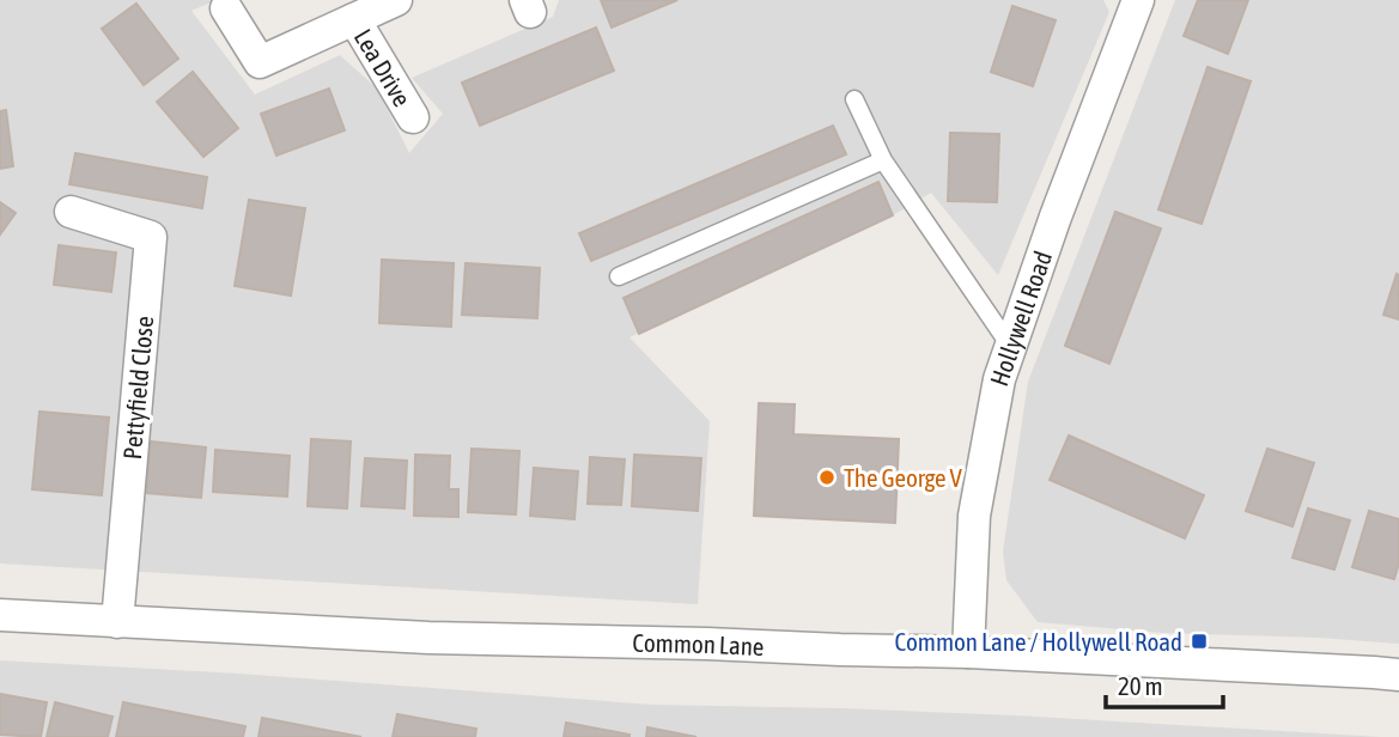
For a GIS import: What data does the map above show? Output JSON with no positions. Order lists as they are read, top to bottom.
{
  "streets": {
    "street": [
      "Lea Drive",
      "Hollywell Road",
      "Pettyfield Close",
      "Common Lane"
    ]
  },
  "crossings": [
    ["Hollywell Road", "Common Lane"],
    ["Pettyfield Close", "Common Lane"]
  ],
  "places": {
    "other": ["The George V"],
    "transit": ["Common Lane / Hollywell Road"]
  },
  "scale_bar": "20 m"
}
